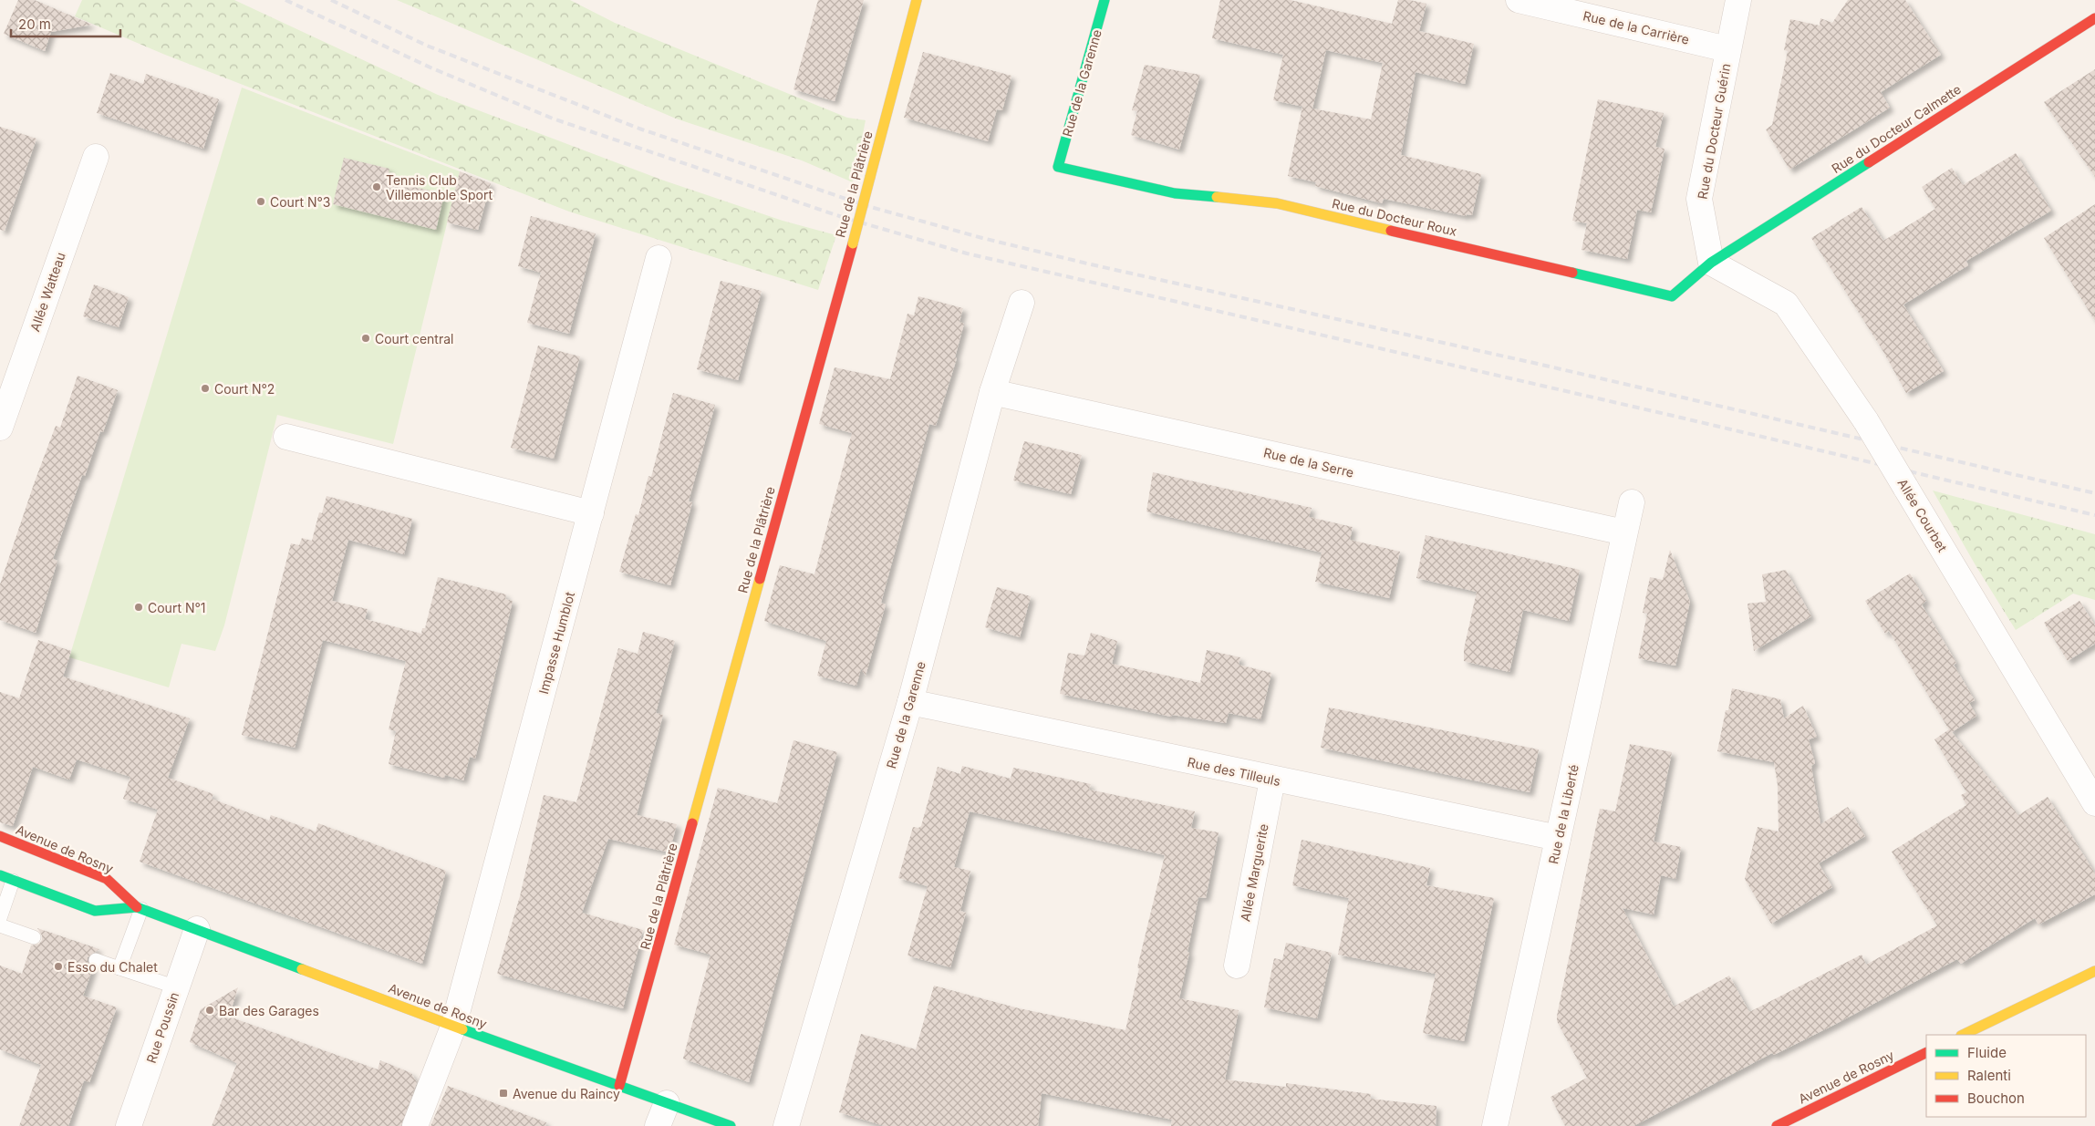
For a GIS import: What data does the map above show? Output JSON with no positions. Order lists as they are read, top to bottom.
{
  "streets": {
    "street": [
      "Rue de la Carrière",
      "Rue de la Garenne",
      "Rue du Docteur Calmette",
      "Rue du Docteur Guérin",
      "Rue de la Plâtrière",
      "Rue du Docteur Roux",
      "Allée Watteau",
      "Rue de la Serre",
      "Allée Courbet",
      "Impasse Humblot",
      "Rue des Tilleuls",
      "Rue de la Liberté",
      "Avenue de Rosny",
      "Allée Marguerite",
      "Rue Poussin"
    ]
  },
  "crossings": [
    ["Rue de la Carrière", "Rue du Docteur Guérin"],
    ["Rue de la Garenne", "Rue du Docteur Roux"],
    ["Rue de la Garenne", "Rue de la Serre"],
    ["Rue de la Garenne", "Rue des Tilleuls"],
    ["Rue du Docteur Calmette", "Rue du Docteur Guérin"],
    ["Rue du Docteur Calmette", "Rue du Docteur Roux"],
    ["Rue du Docteur Calmette", "Allée Courbet"],
    ["Rue du Docteur Guérin", "Rue du Docteur Roux"],
    ["Rue du Docteur Guérin", "Allée Courbet"],
    ["Rue de la Plâtrière", "Avenue de Rosny"],
    ["Rue du Docteur Roux", "Allée Courbet"],
    ["Rue de la Serre", "Rue de la Liberté"],
    ["Impasse Humblot", "Avenue de Rosny"],
    ["Rue des Tilleuls", "Rue de la Liberté"],
    ["Rue des Tilleuls", "Allée Marguerite"],
    ["Avenue de Rosny", "Rue Poussin"]
  ],
  "places": {
    "other": [
      "Tennis Club Villemonble Sport",
      "Court N°3",
      "Court central",
      "Court N°2",
      "Court N°1",
      "Esso du Chalet",
      "Bar des Garages"
    ],
    "transit": ["Avenue du Raincy"]
  },
  "legend": ["Fluide", "Ralenti", "Bouchon"],
  "scale_bar": "20 m"
}
